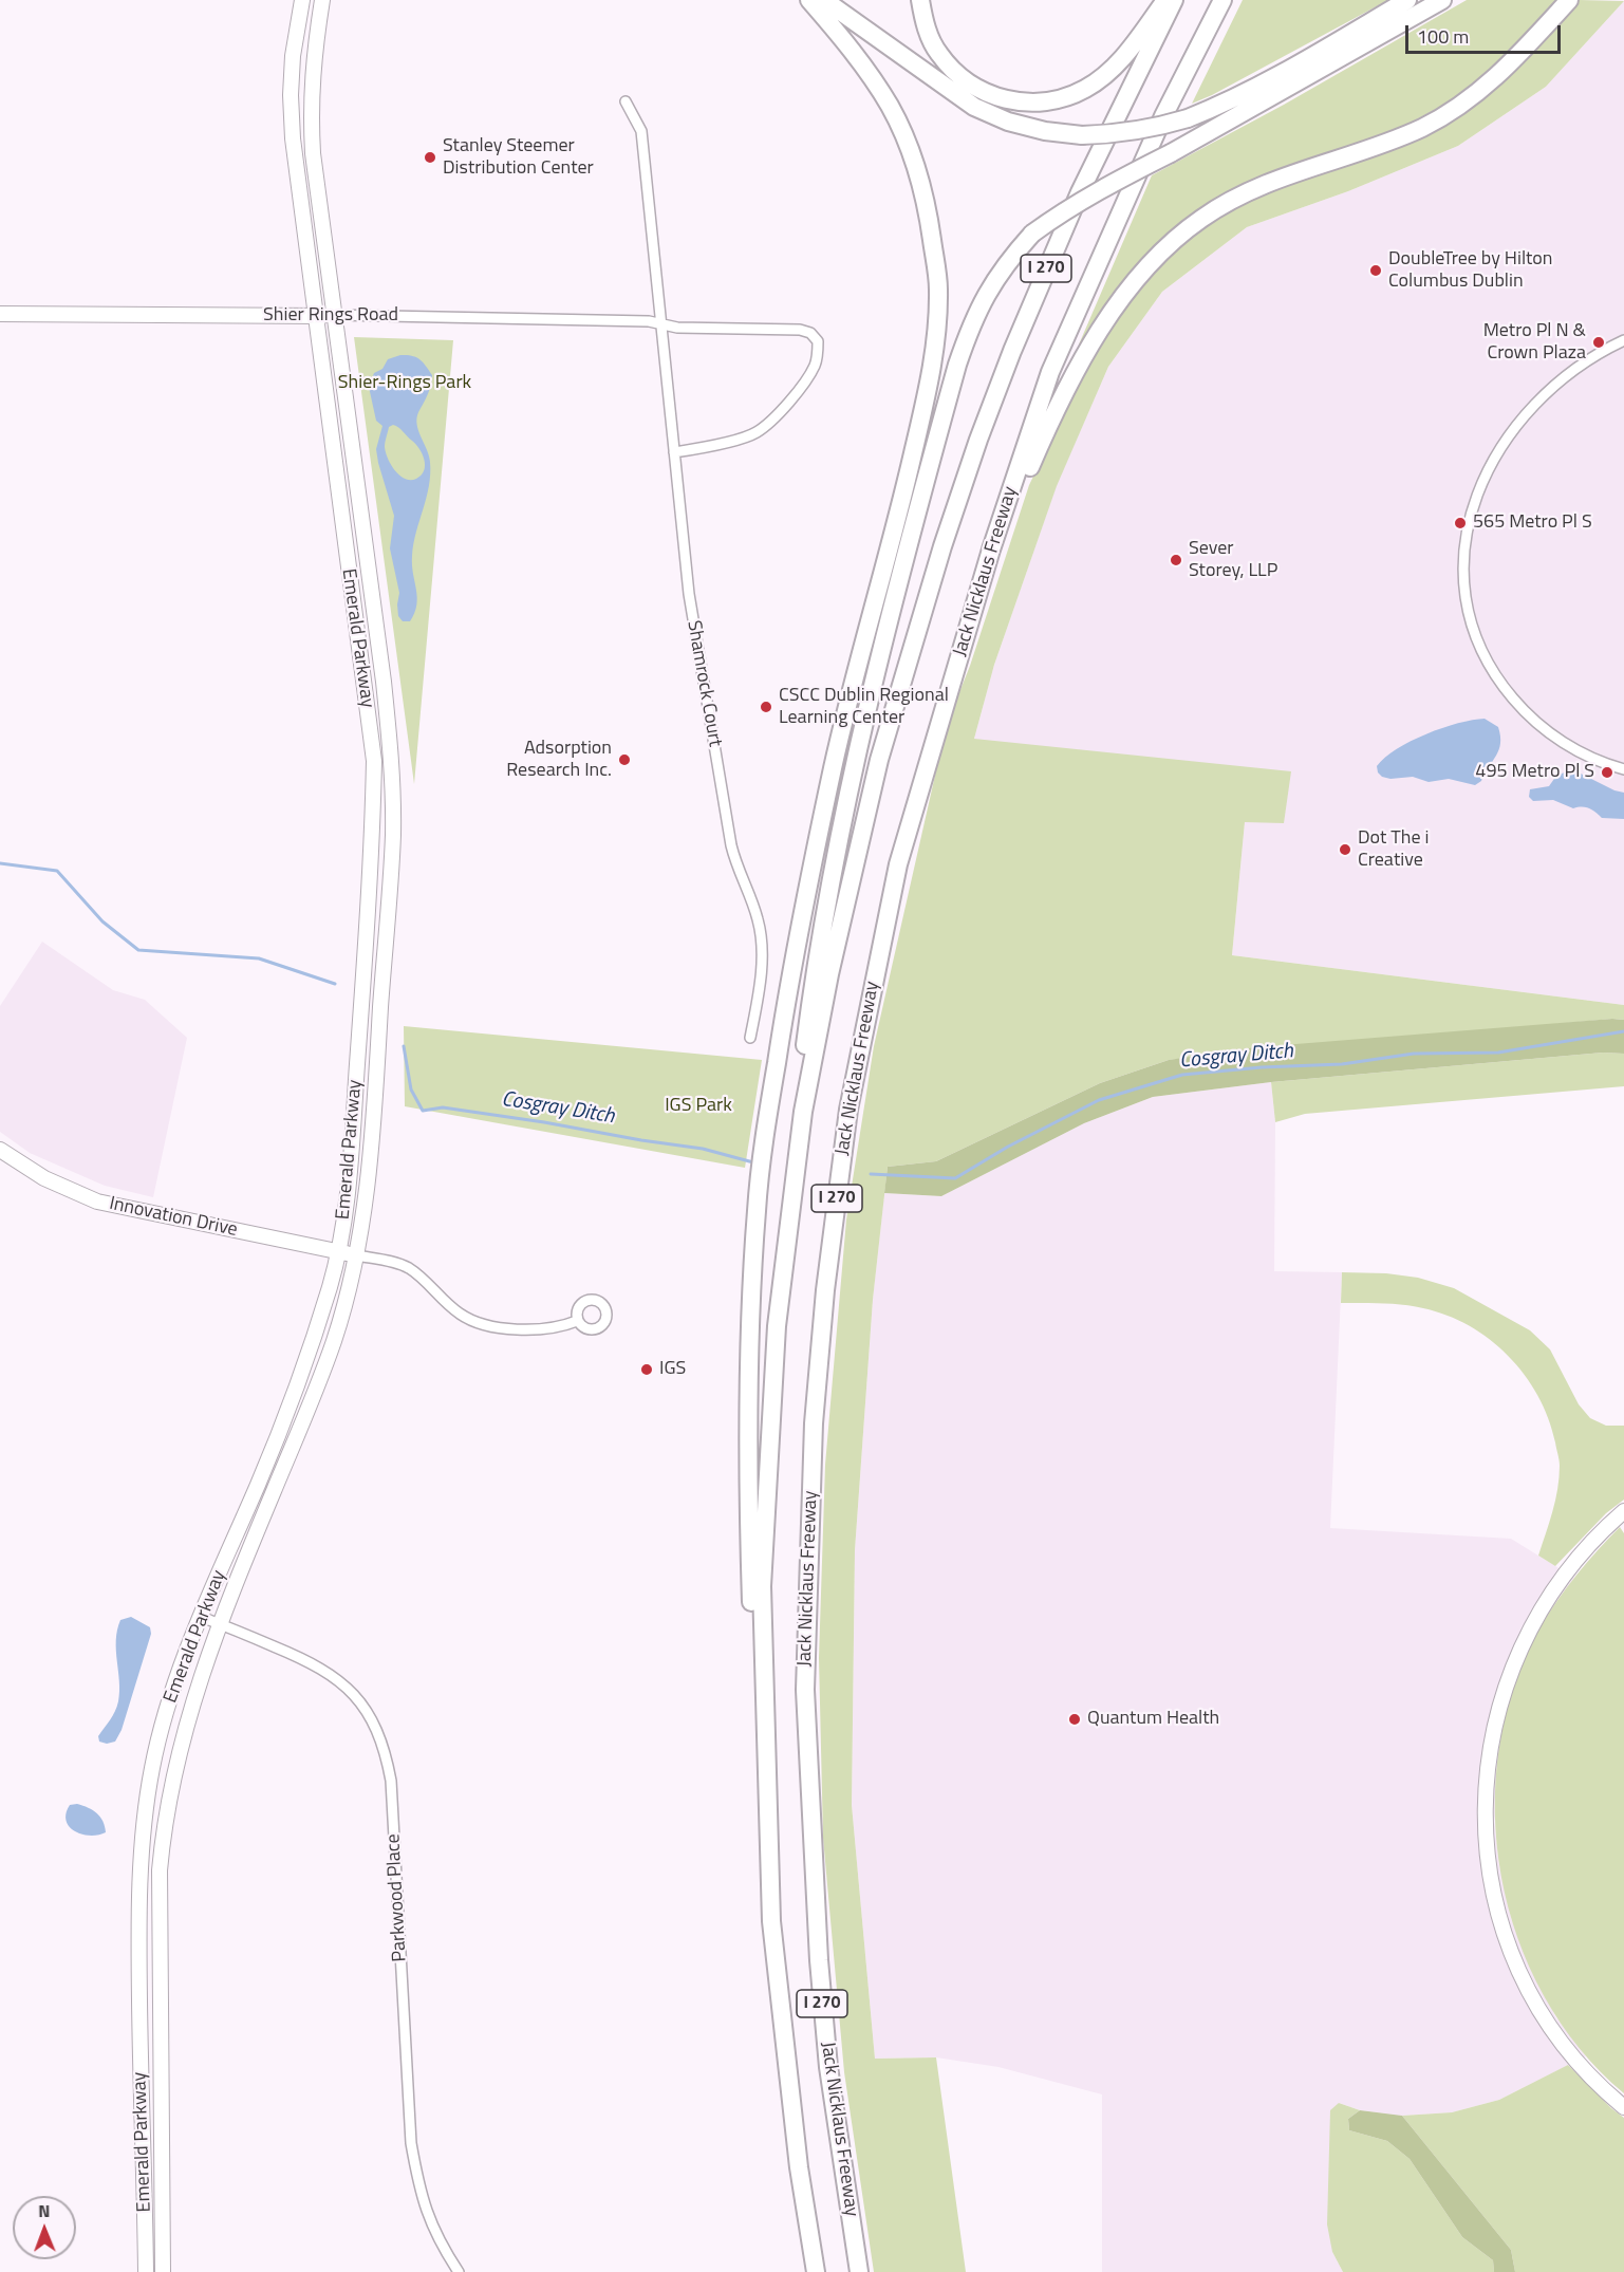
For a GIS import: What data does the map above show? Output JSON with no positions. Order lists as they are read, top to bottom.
{
  "streets": {
    "highway": ["I 270", "Jack Nicklaus Freeway"],
    "main road": ["Shier Rings Road", "Emerald Parkway", "Innovation Drive"],
    "street": ["Shamrock Court", "Parkwood Place"]
  },
  "crossings": [
    ["Shier Rings Road", "Emerald Parkway"],
    ["Shier Rings Road", "Shamrock Court"],
    ["Emerald Parkway", "Innovation Drive"],
    ["Emerald Parkway", "Parkwood Place"]
  ],
  "water": ["Cosgray Ditch"],
  "parks": ["Shier-Rings Park", "IGS Park"],
  "places": [
    "Stanley Steemer Distribution Center",
    "DoubleTree by Hilton Columbus Dublin",
    "Metro Pl N & Crown Plaza",
    "565 Metro Pl S",
    "Sever Storey, LLP",
    "CSCC Dublin Regional Learning Center",
    "Adsorption Research Inc.",
    "495 Metro Pl S",
    "Dot The i Creative",
    "IGS",
    "Quantum Health"
  ],
  "scale_bar": "100 m",
  "north": "top"
}
